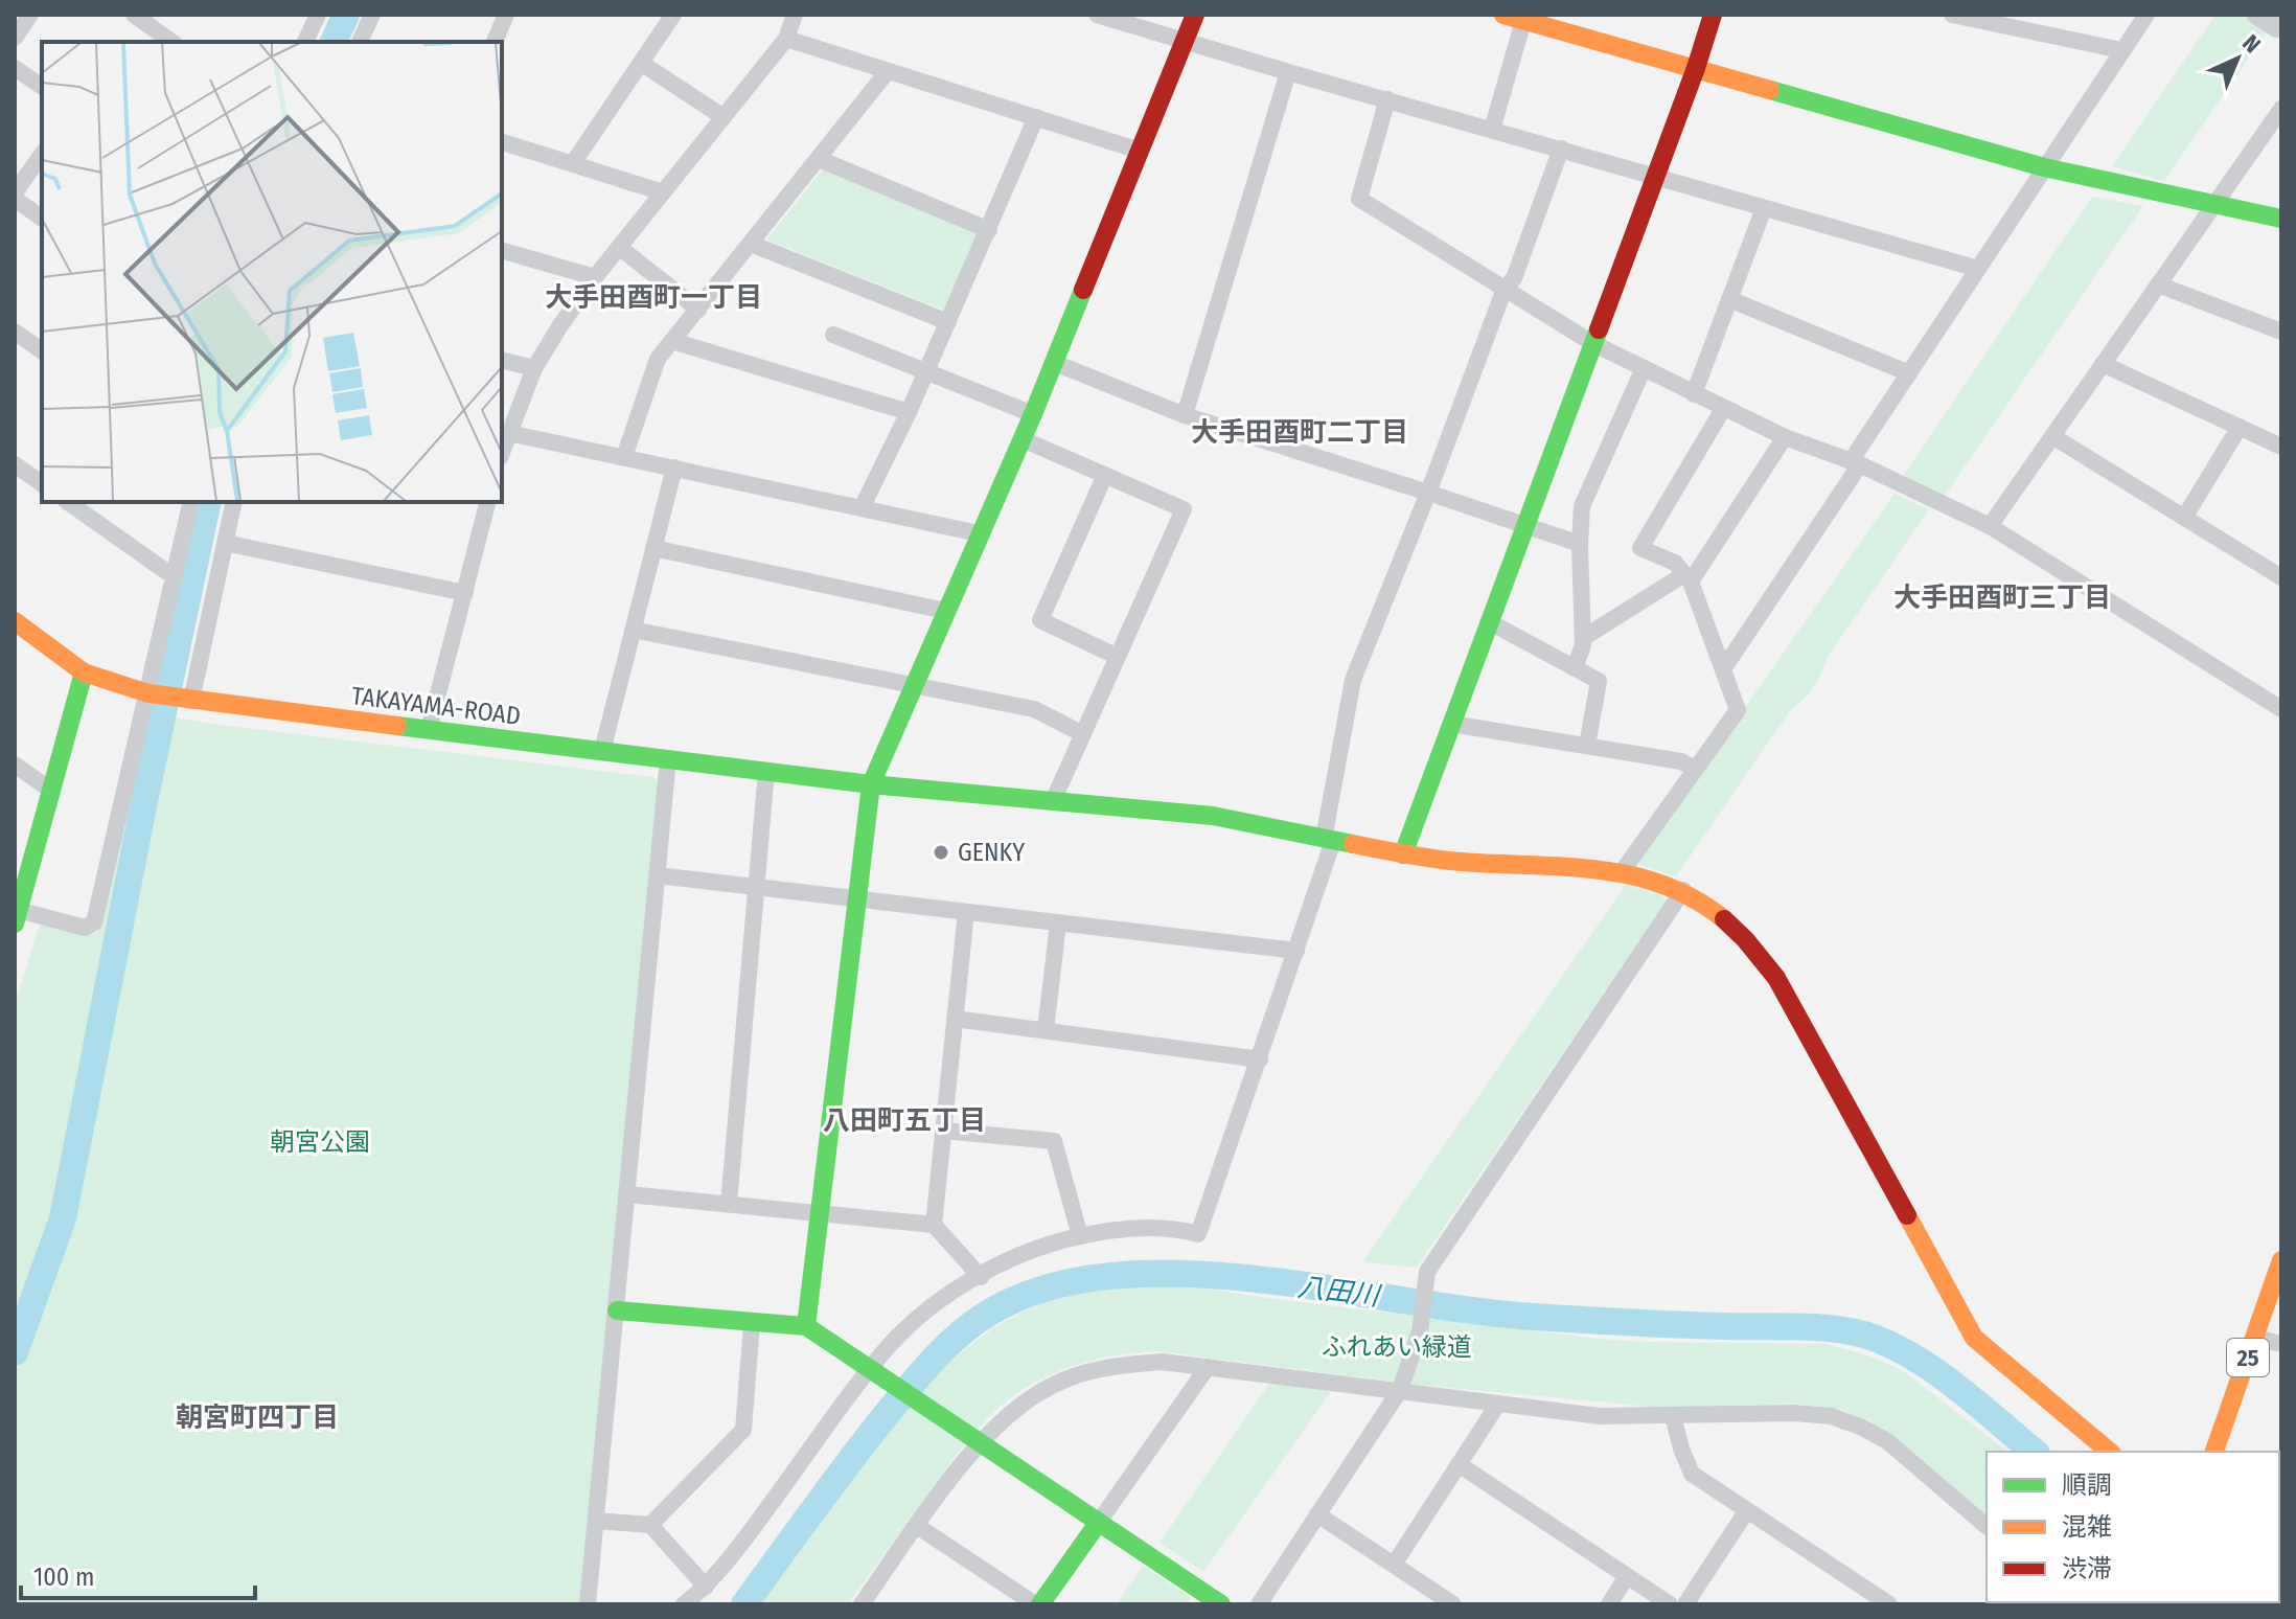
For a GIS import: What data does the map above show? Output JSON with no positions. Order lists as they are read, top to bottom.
{
  "streets": {
    "street": ["TAKAYAMA-ROAD", "25"]
  },
  "districts": [
    "大手田酉町一丁目",
    "大手田酉町二丁目",
    "大手田酉町三丁目",
    "八田町五丁目",
    "朝宮町四丁目"
  ],
  "water": ["八田川"],
  "parks": ["朝宮公園", "ふれあい緑道"],
  "places": ["GENKY"],
  "legend": ["順調", "混雑", "渋滞"],
  "scale_bar": "100 m",
  "north": "top right"
}
